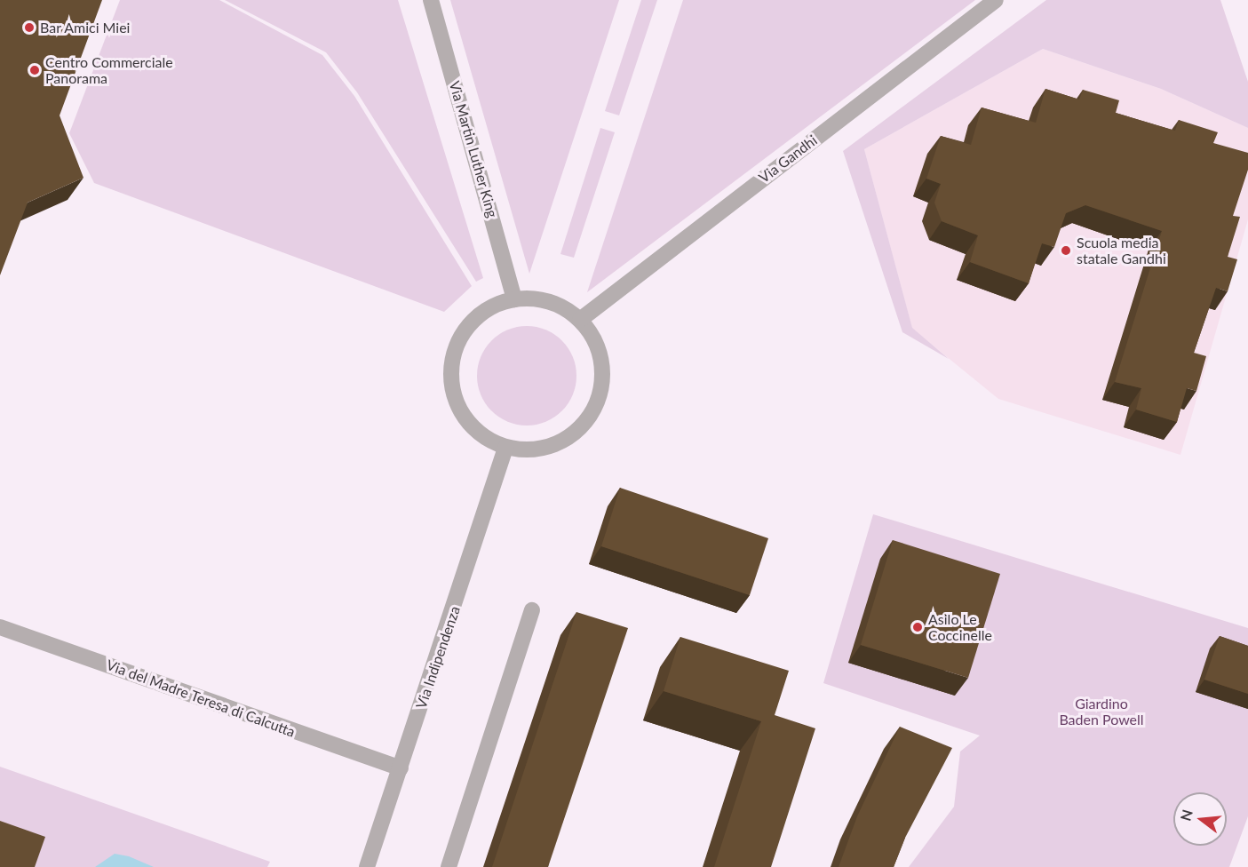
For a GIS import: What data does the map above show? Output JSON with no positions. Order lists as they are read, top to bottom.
{
  "streets": {
    "street": [
      "Via Martin Luther King",
      "Via Gandhi",
      "Via Indipendenza",
      "Via del Madre Teresa di Calcutta"
    ]
  },
  "crossings": [
    ["Via Martin Luther King", "Via Gandhi"],
    ["Via Martin Luther King", "Via Indipendenza"],
    ["Via Gandhi", "Via Indipendenza"],
    ["Via Indipendenza", "Via del Madre Teresa di Calcutta"]
  ],
  "parks": ["Giardino Baden Powell"],
  "places": [
    "Bar Amici Miei",
    "Centro Commerciale Panorama",
    "Scuola media statale Gandhi",
    "Asilo Le Coccinelle"
  ],
  "north": "left"
}
